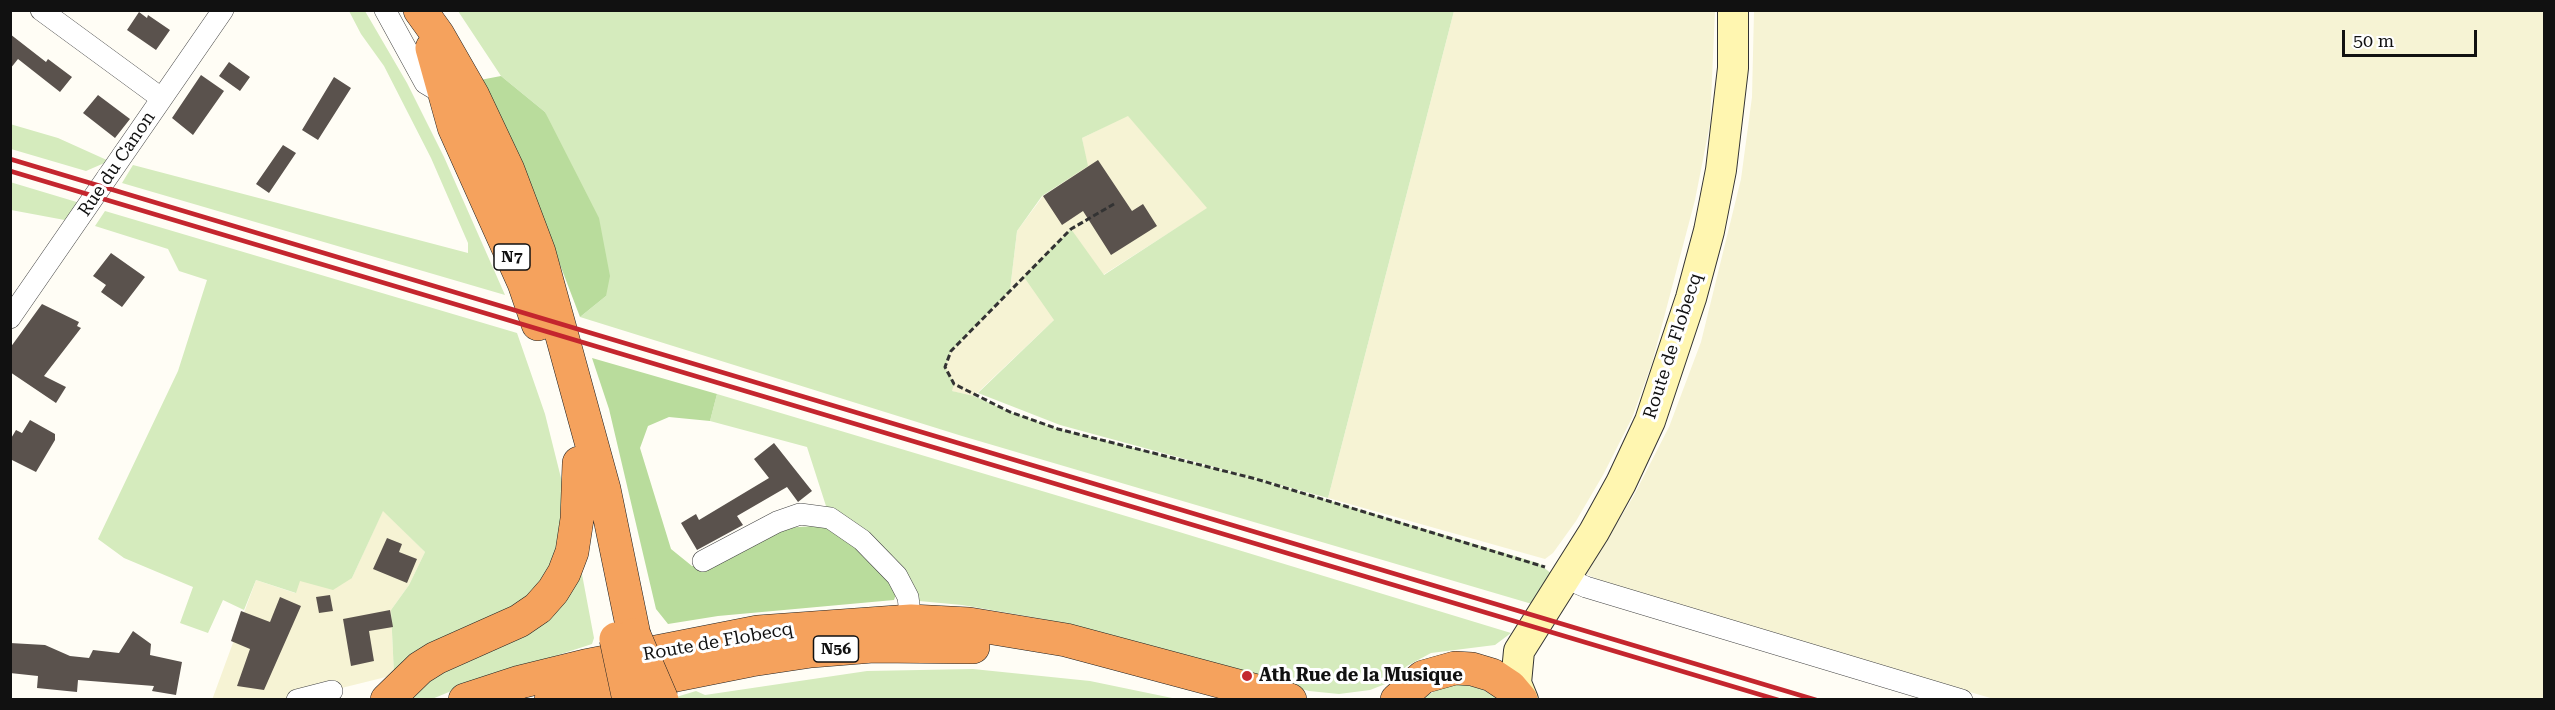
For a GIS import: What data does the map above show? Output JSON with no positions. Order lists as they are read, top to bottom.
{
  "streets": {
    "highway": ["N7", "Route de Flobecq", "N56"],
    "street": ["Rue du Canon"]
  },
  "places": ["Ath Rue de la Musique"],
  "scale_bar": "50 m"
}
